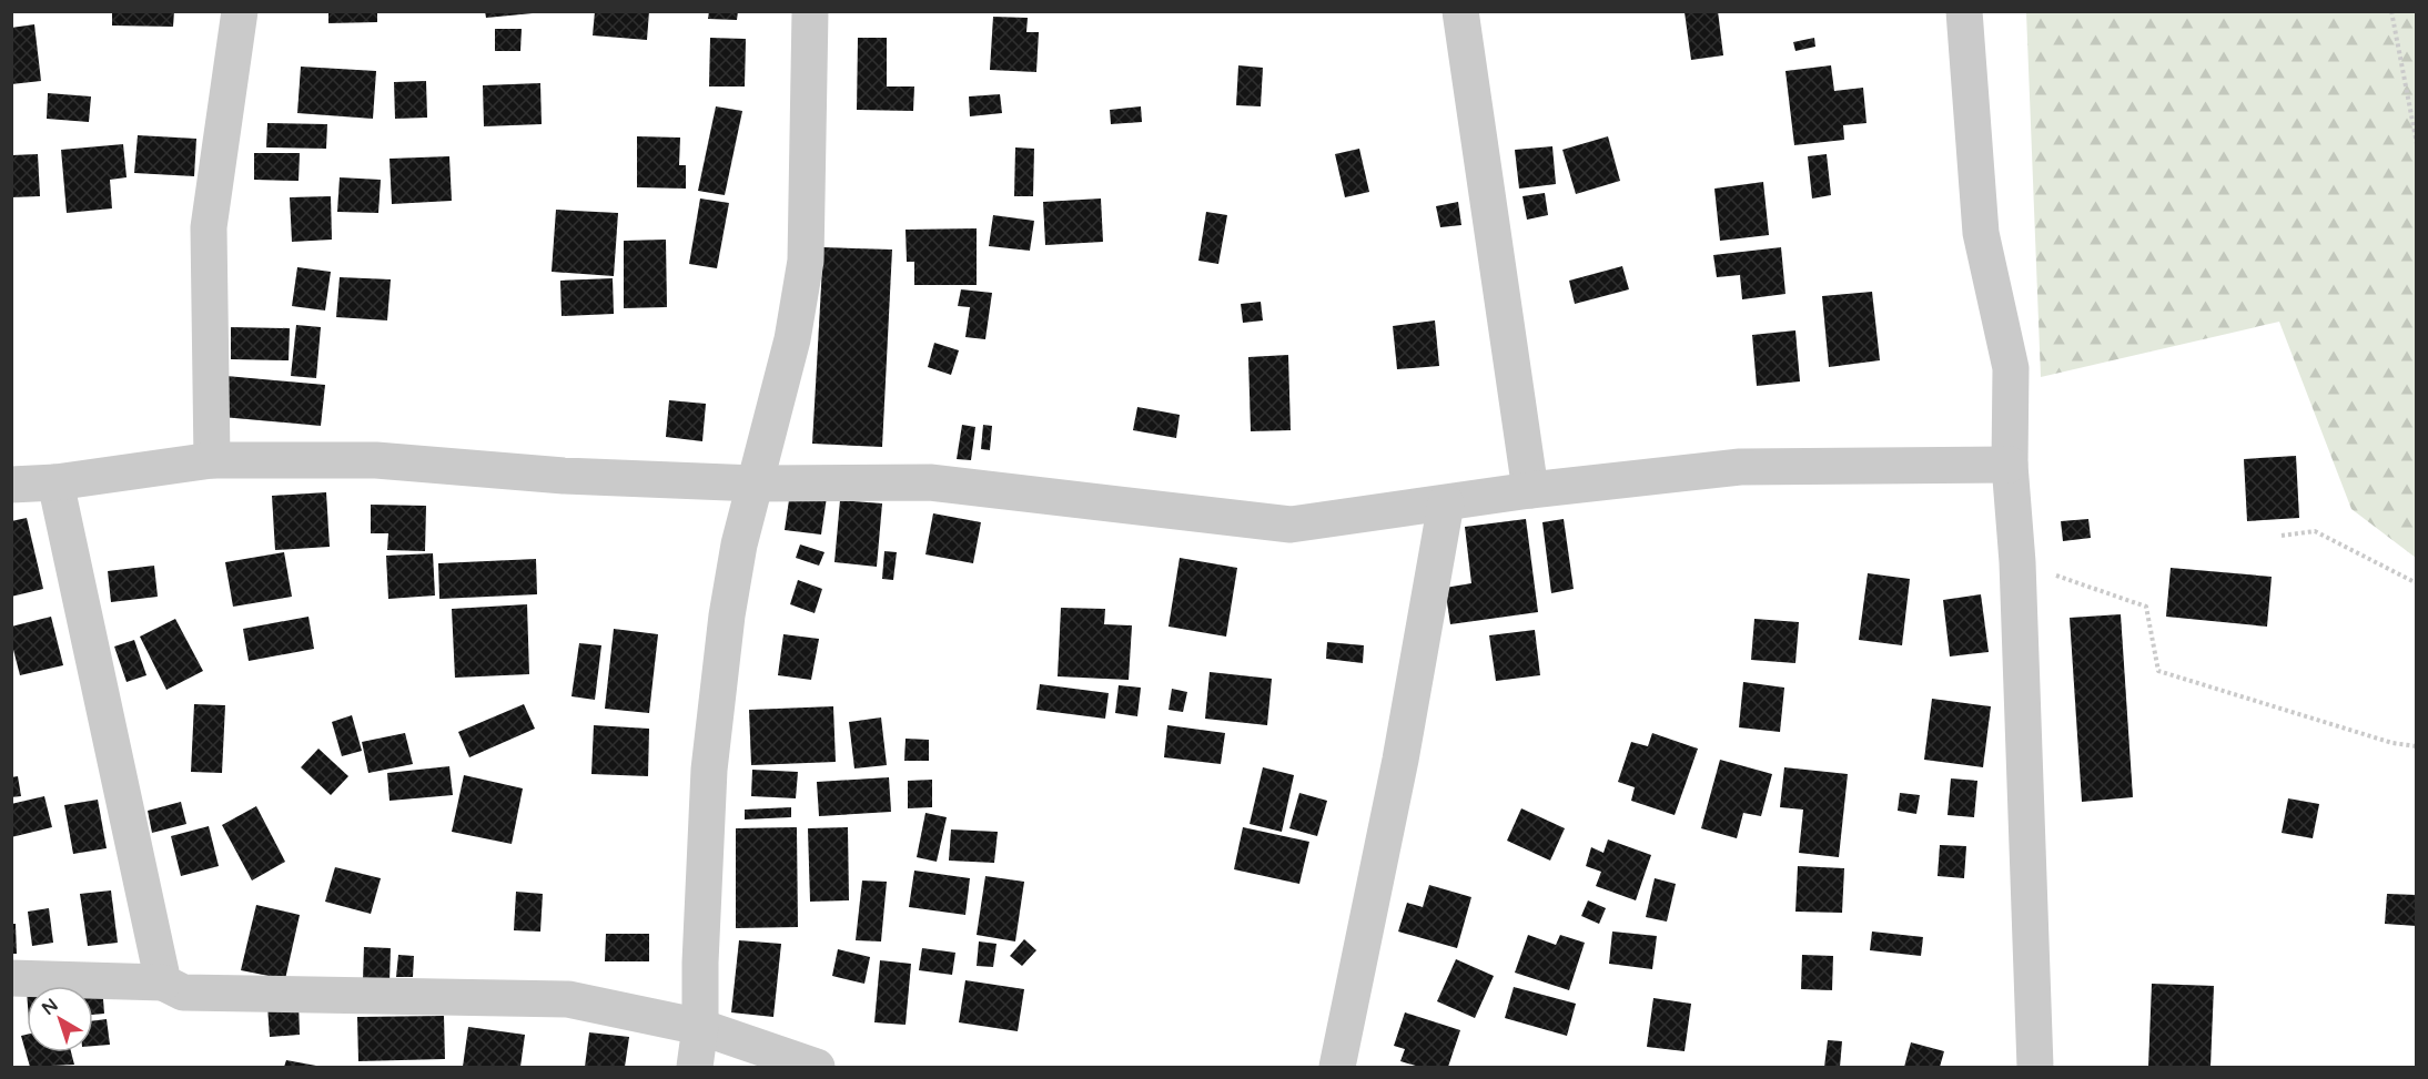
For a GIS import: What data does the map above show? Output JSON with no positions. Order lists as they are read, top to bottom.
{
  "north": "top left"
}
